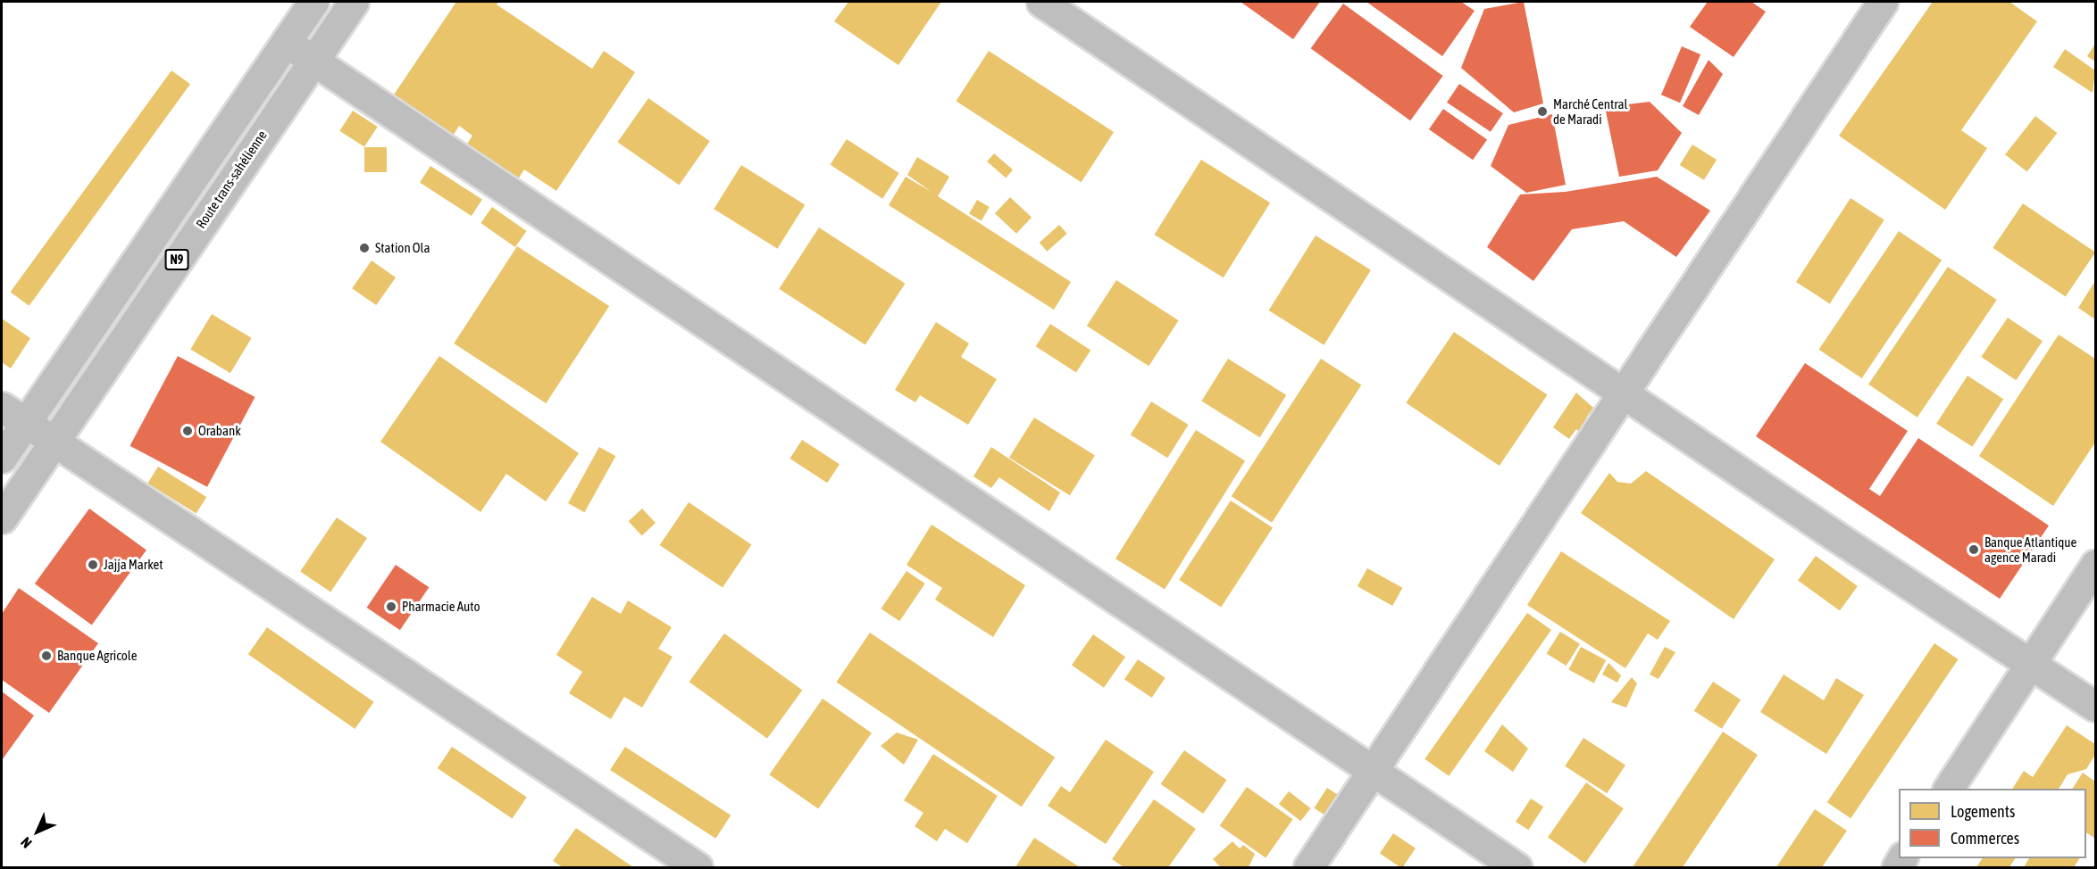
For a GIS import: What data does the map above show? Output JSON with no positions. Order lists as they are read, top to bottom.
{
  "streets": {
    "main road": ["Route trans-sahélienne", "N9"]
  },
  "places": [
    "Marché Central de Maradi",
    "Station Ola",
    "Orabank",
    "Banque Atlantique agence Maradi",
    "Jajja Market",
    "Pharmacie Auto",
    "Banque Agricole"
  ],
  "legend": ["Logements", "Commerces"],
  "north": "bottom left"
}
